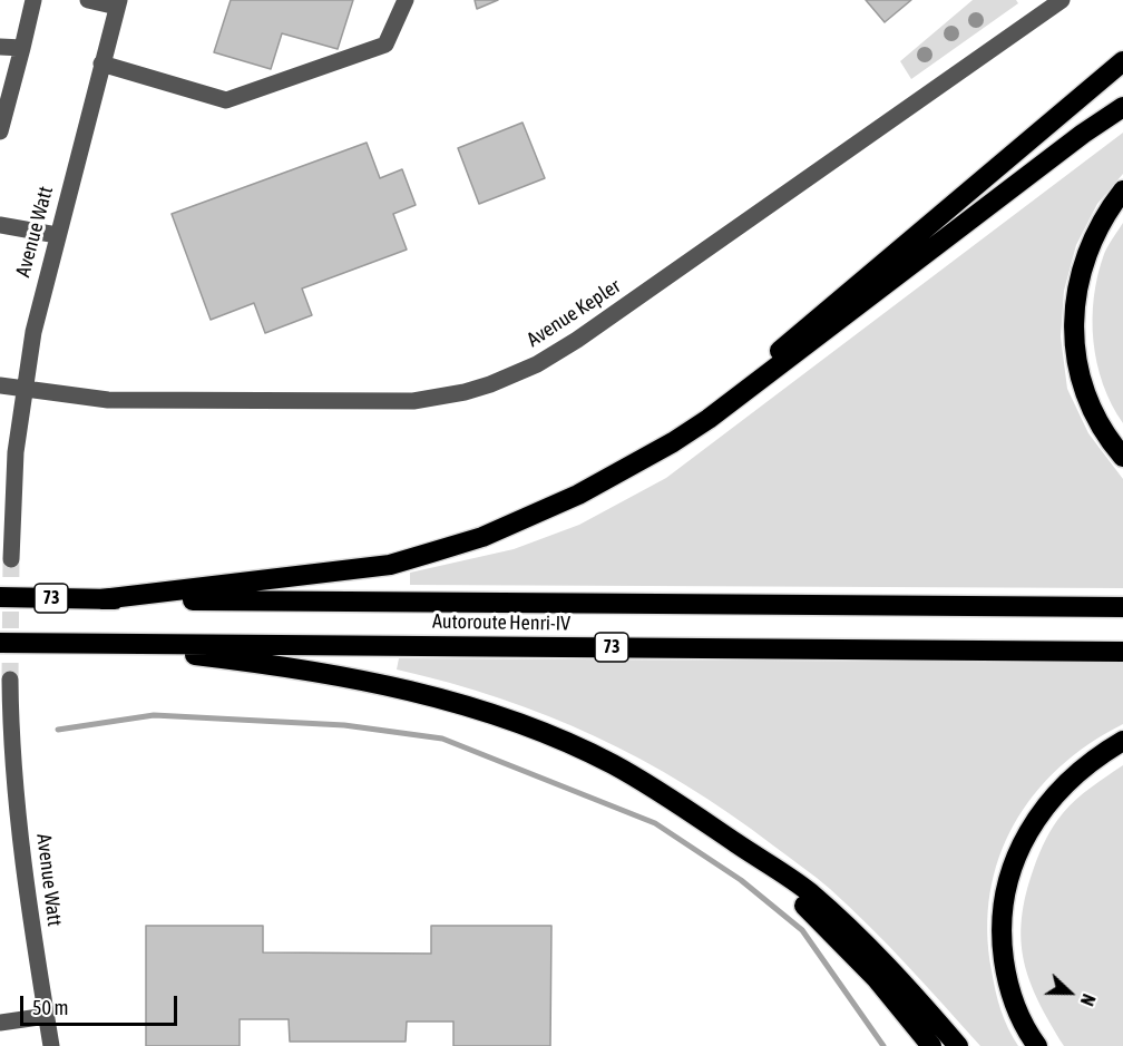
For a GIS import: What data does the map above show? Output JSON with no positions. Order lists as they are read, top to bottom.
{
  "streets": {
    "highway": ["73", "Autoroute Henri-IV"],
    "street": ["Avenue Watt", "Avenue Kepler"]
  },
  "crossings": [
    ["Avenue Watt", "Avenue Kepler"]
  ],
  "scale_bar": "50 m",
  "north": "right"
}
